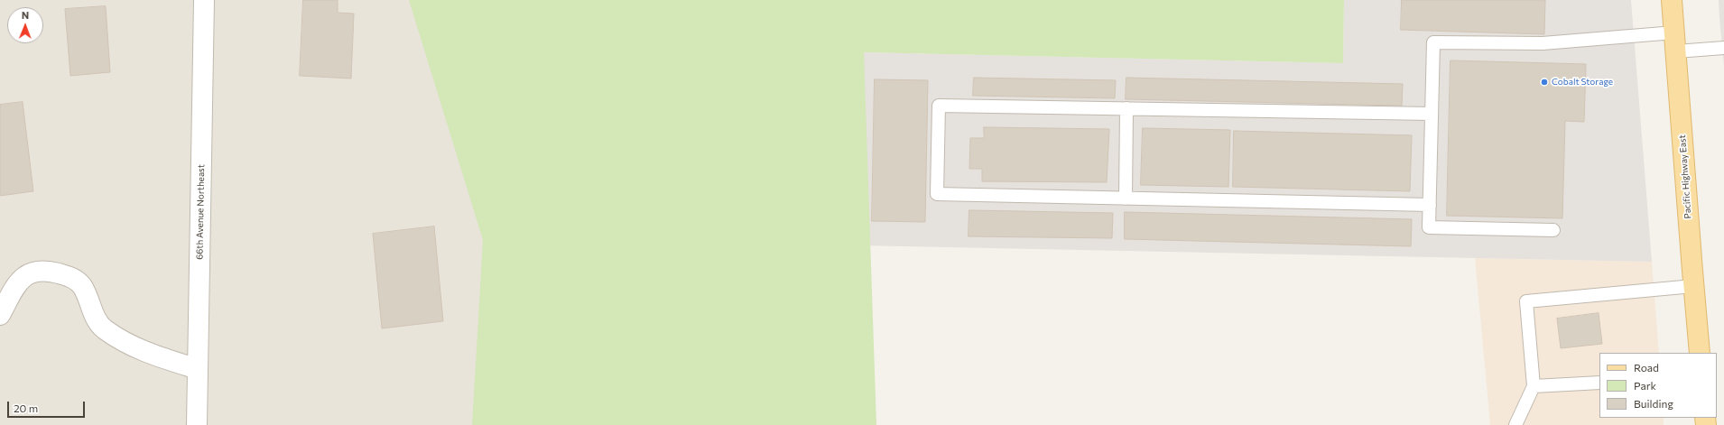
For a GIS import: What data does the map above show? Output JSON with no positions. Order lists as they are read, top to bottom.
{
  "streets": {
    "main road": ["Pacific Highway East"],
    "street": ["66th Avenue Northeast"]
  },
  "places": ["Cobalt Storage"],
  "legend": ["Road", "Park", "Building"],
  "scale_bar": "20 m",
  "north": "top"
}
